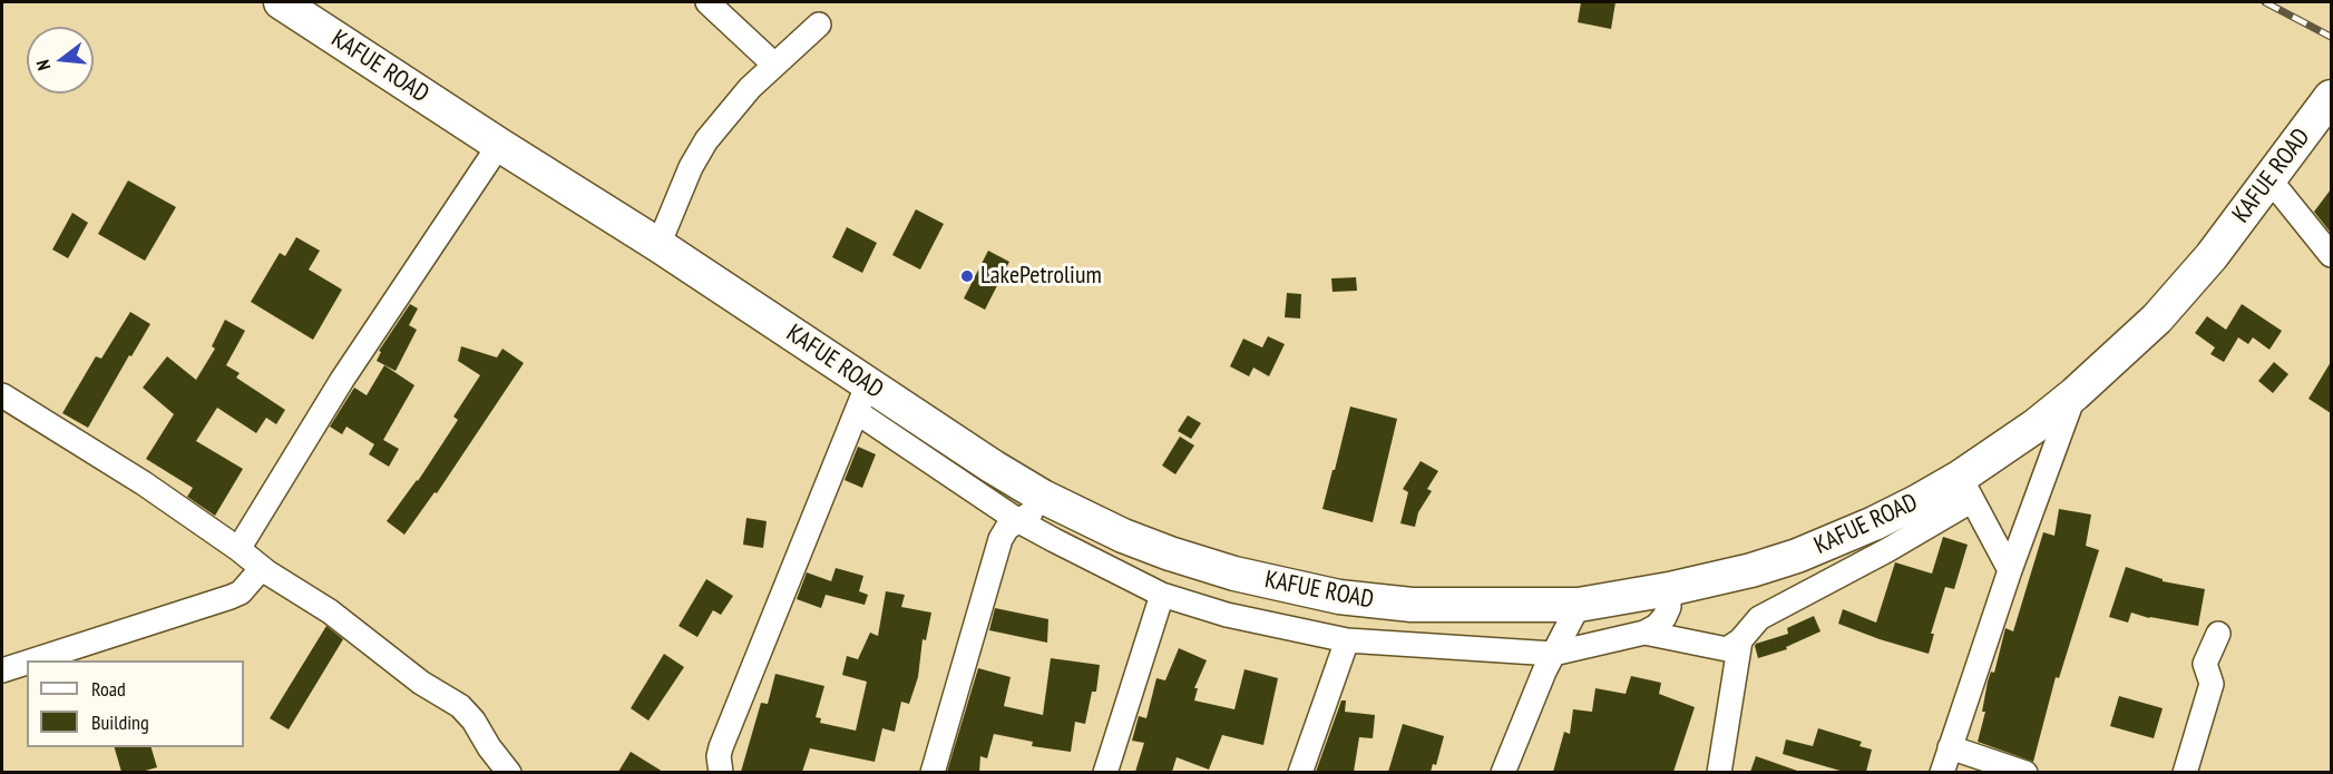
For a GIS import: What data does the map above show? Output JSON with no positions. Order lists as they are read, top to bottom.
{
  "streets": {
    "highway": ["KAFUE ROAD"]
  },
  "places": ["LakePetrolium"],
  "legend": ["Road", "Building"],
  "north": "left"
}
